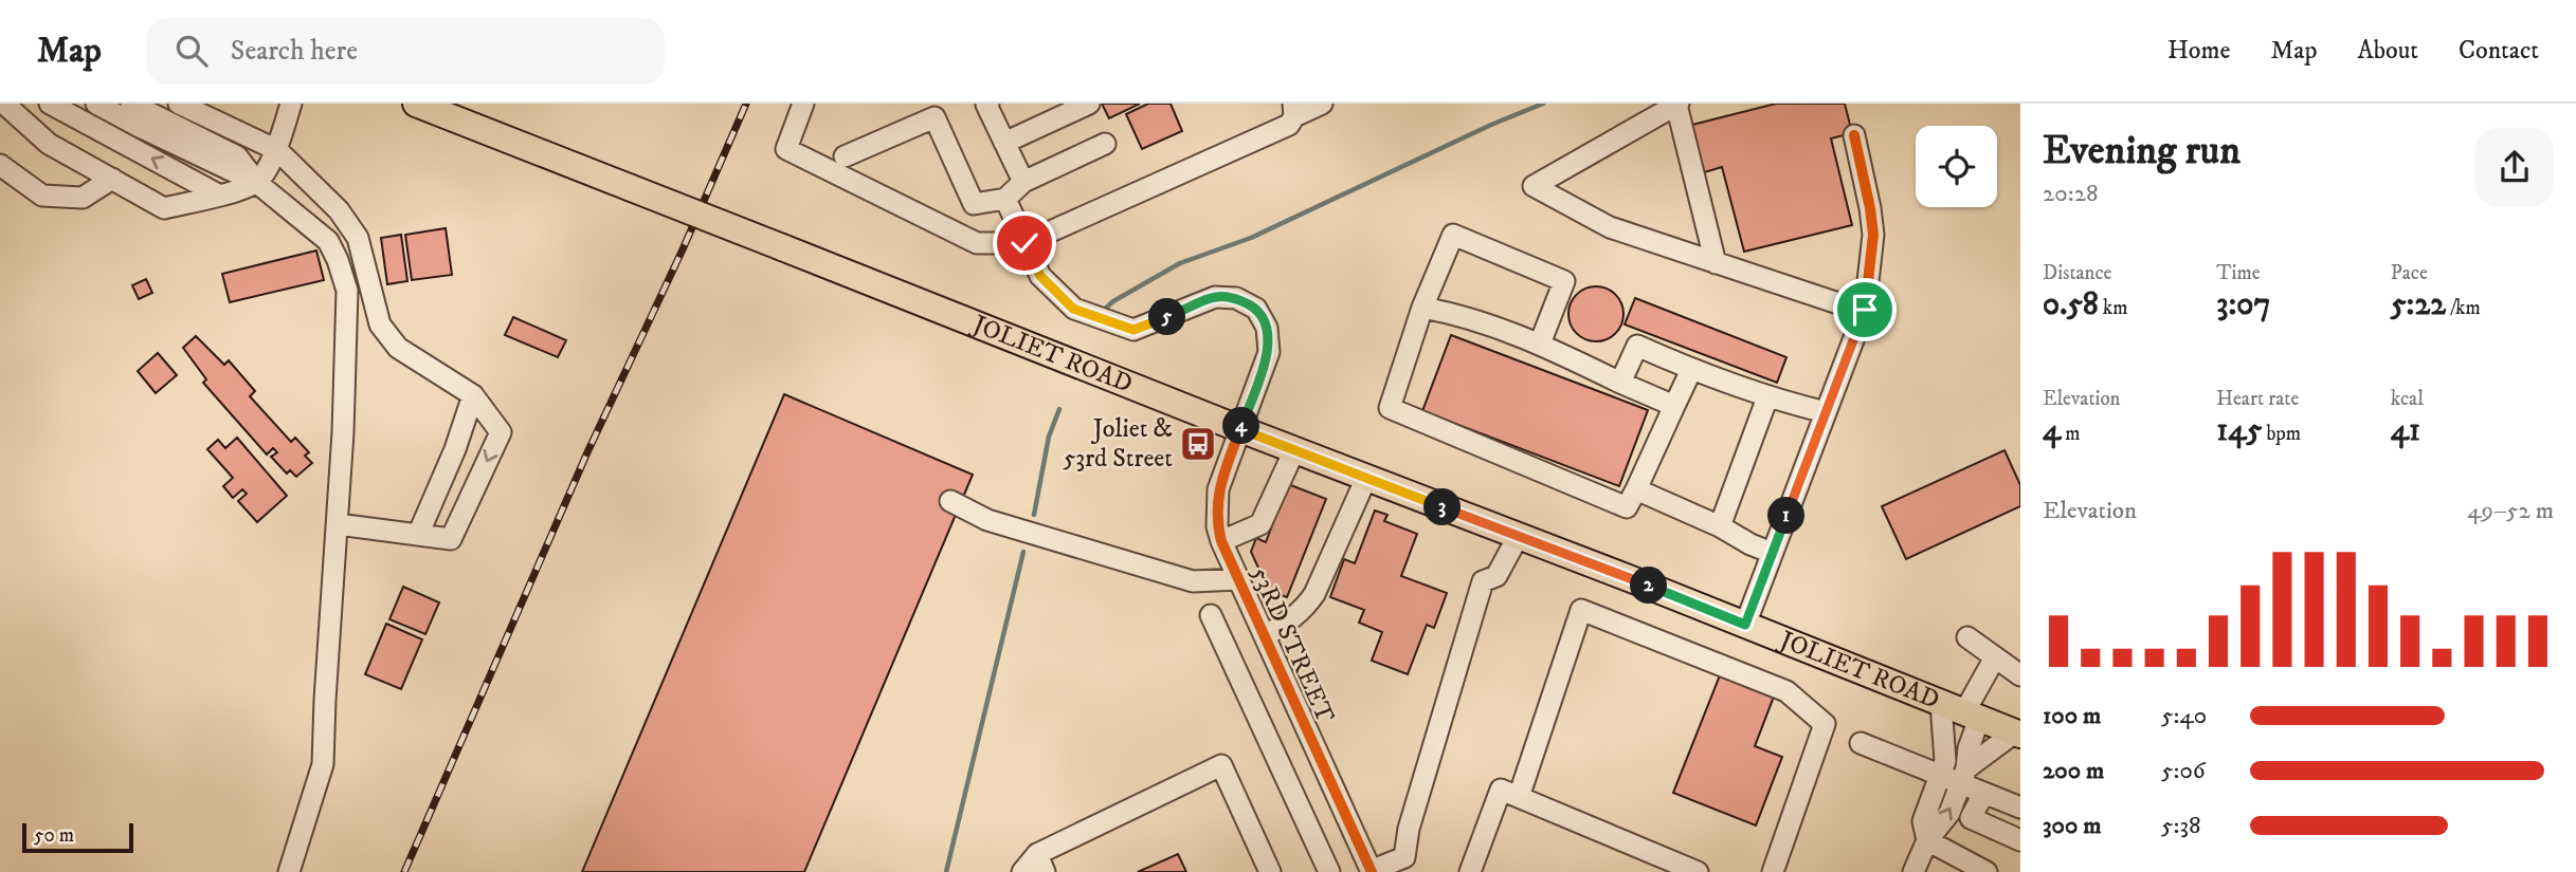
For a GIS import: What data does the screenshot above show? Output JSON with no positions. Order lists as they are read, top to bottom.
{
  "streets": {
    "main road": ["JOLIET ROAD"],
    "street": ["53RD STREET"]
  },
  "crossings": [
    ["JOLIET ROAD", "53RD STREET"]
  ],
  "places": {
    "bus stop": ["Joliet & 53rd Street"]
  },
  "scale_bar": "50 m",
  "page": {
    "header": "Map",
    "search": "Search here",
    "nav": [
      "Home",
      "Map",
      "About",
      "Contact"
    ],
    "heading": ["Evening run", "20:28"],
    "stats": [
      ["Distance", "0.58 km"],
      ["Time", "3:07"],
      ["Pace", "5:22 /km"],
      ["Elevation", "4 m"],
      ["Heart rate", "145 bpm"],
      ["kcal", "41"]
    ],
    "pins": [
      "5",
      "4",
      "3",
      "1",
      "2"
    ],
    "chart": ["Elevation", "49–52 m"],
    "list": [
      {
        "name": "100 m",
        "note": "5:40"
      },
      {
        "name": "200 m",
        "note": "5:06"
      },
      {
        "name": "300 m",
        "note": "5:38"
      }
    ],
    "scale": "50 m"
  }
}
